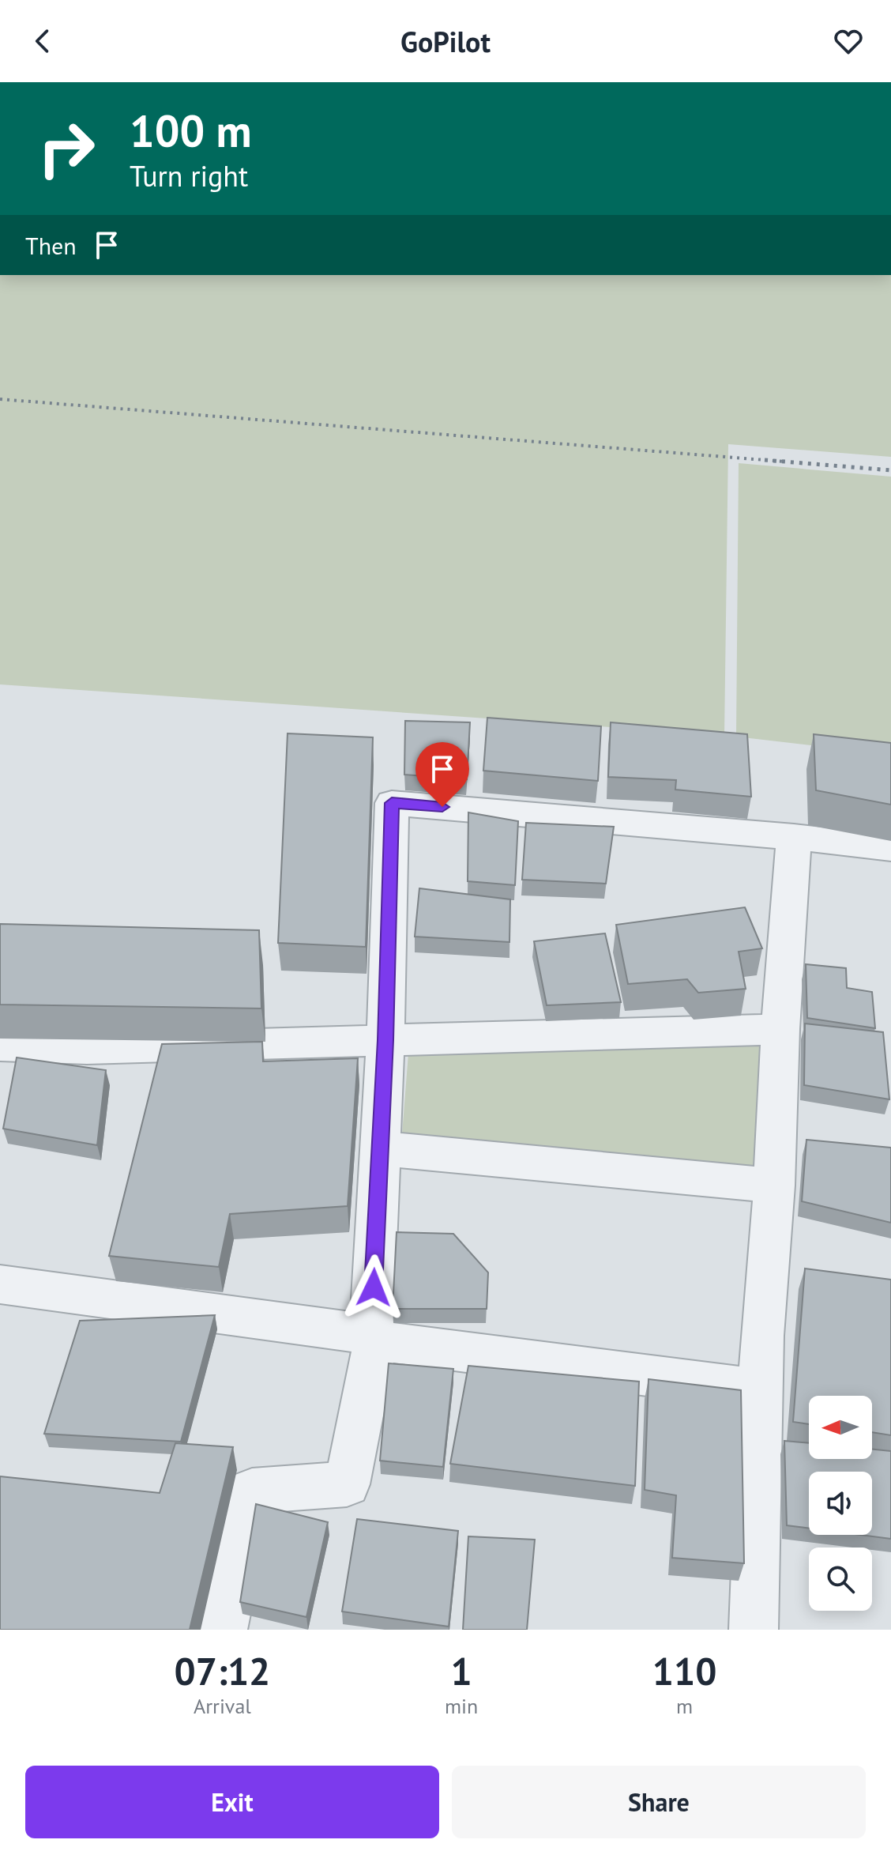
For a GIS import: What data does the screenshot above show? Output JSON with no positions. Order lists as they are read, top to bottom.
{
  "north": "left",
  "page": {
    "header": "GoPilot",
    "turn": ["100 m", "Turn right"],
    "then": "Then",
    "eta": [
      "07:12",
      "Arrival",
      "1",
      "min",
      "110",
      "m"
    ],
    "buttons": ["Exit", "Share"]
  }
}
